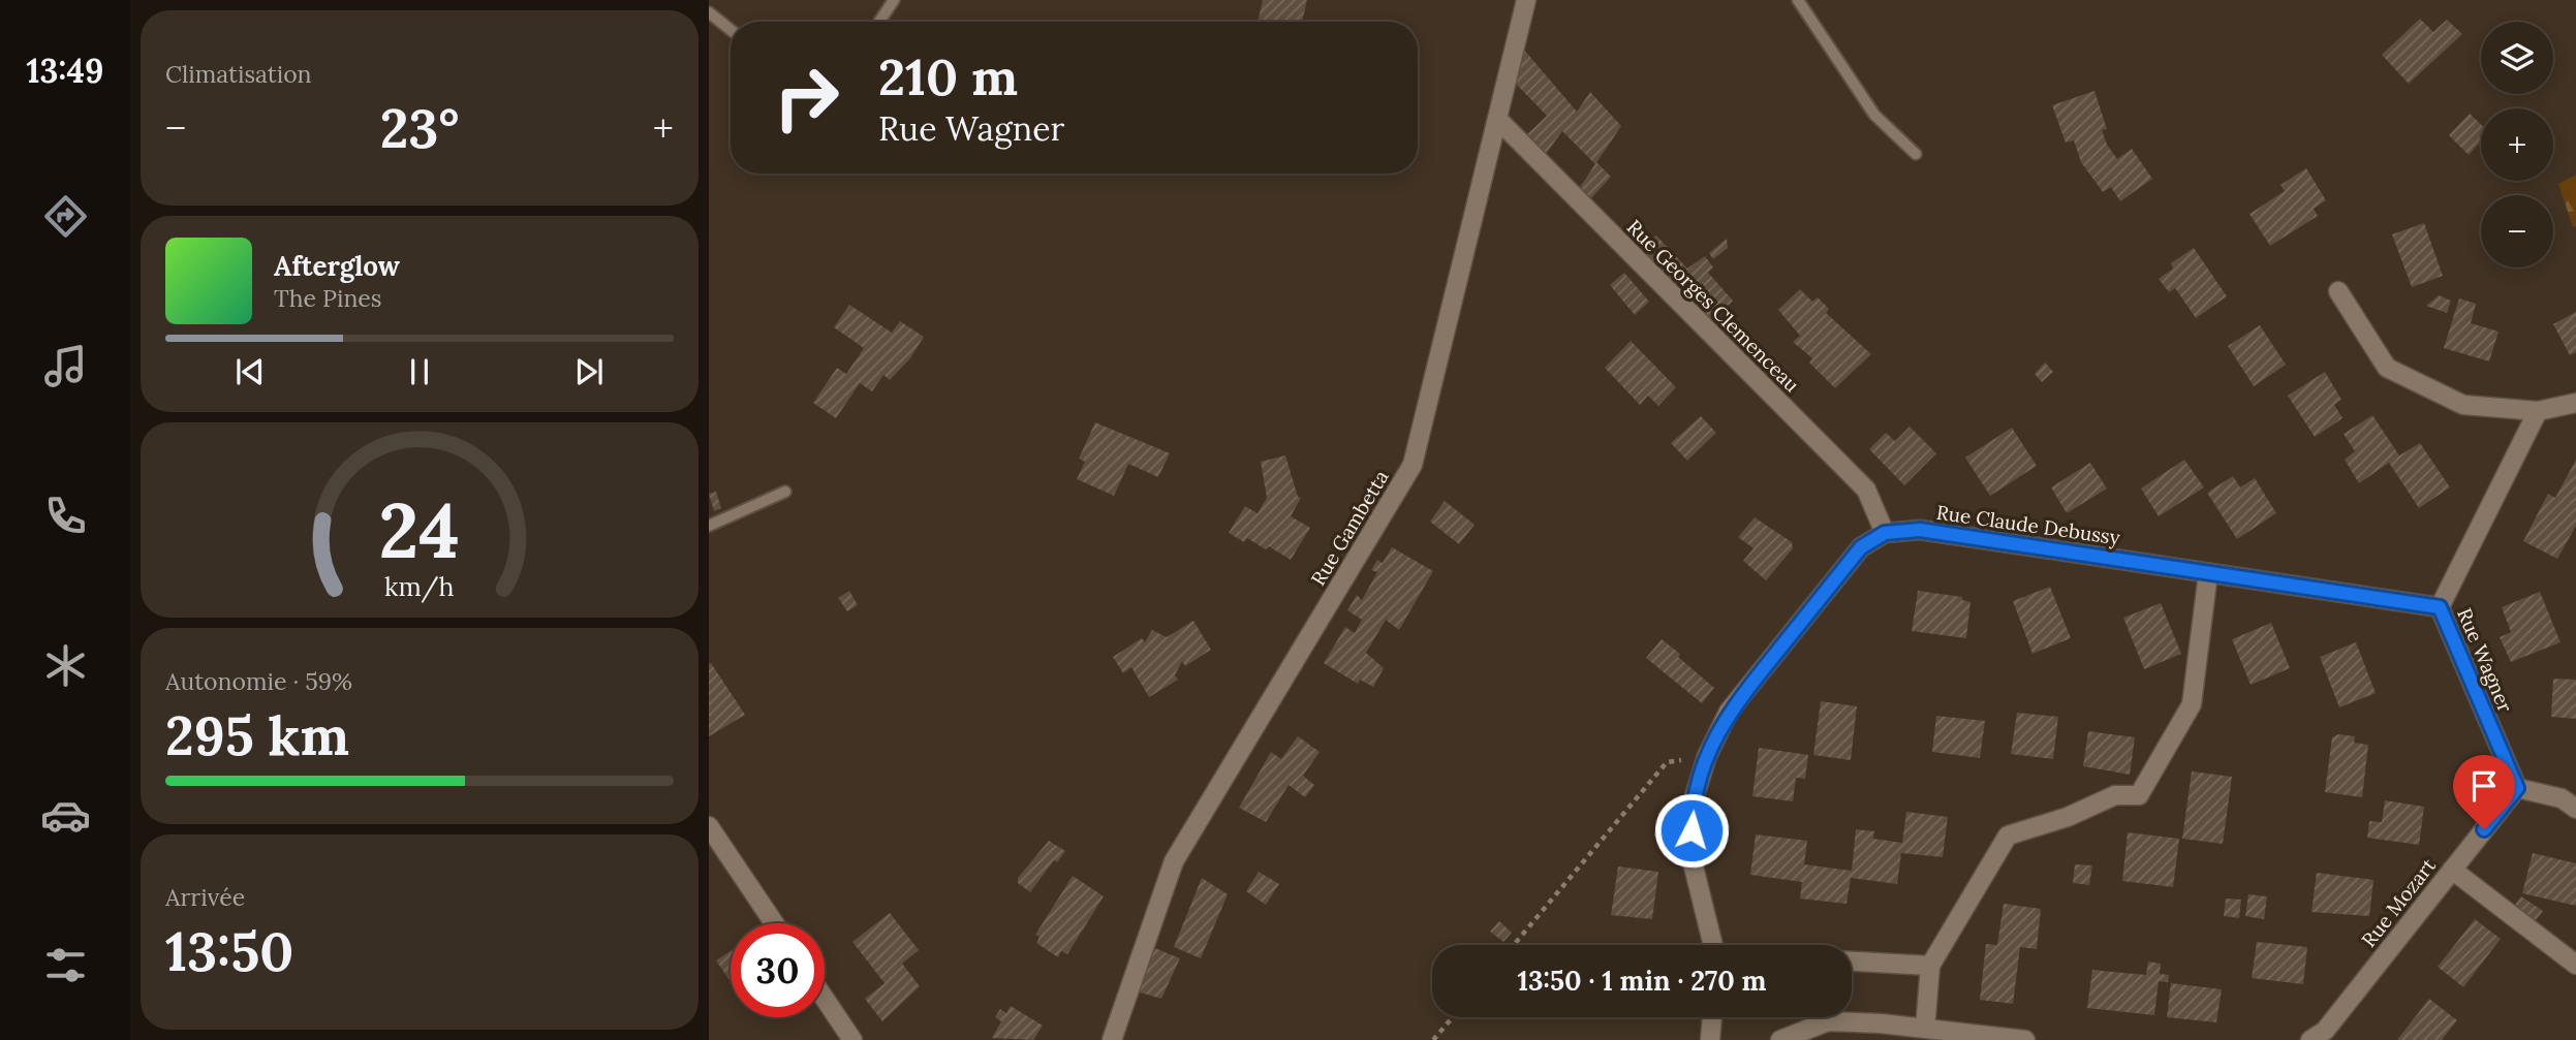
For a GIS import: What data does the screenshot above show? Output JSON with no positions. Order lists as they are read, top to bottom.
{
  "streets": {
    "street": [
      "Rue Georges Clemenceau",
      "Rue Claude Debussy",
      "Rue Gambetta",
      "Rue Wagner",
      "Rue Mozart"
    ]
  },
  "crossings": [
    ["Rue Georges Clemenceau", "Rue Claude Debussy"],
    ["Rue Georges Clemenceau", "Rue Gambetta"],
    ["Rue Claude Debussy", "Rue Wagner"],
    ["Rue Wagner", "Rue Mozart"]
  ],
  "page": {
    "tabs": "13:49",
    "tile": [
      "Climatisation",
      ["Autonomie · 59%", "295 km"],
      ["Arrivée", "13:50"]
    ],
    "map_buttons": ["+", "−"],
    "turn": ["210 m", "Rue Wagner"],
    "heat": ["−", "23°", "+"],
    "song": ["Afterglow", "The Pines"],
    "limit": "30",
    "trip": "13:50 · 1 min · 270 m",
    "gauge": ["24", "km/h"]
  }
}
